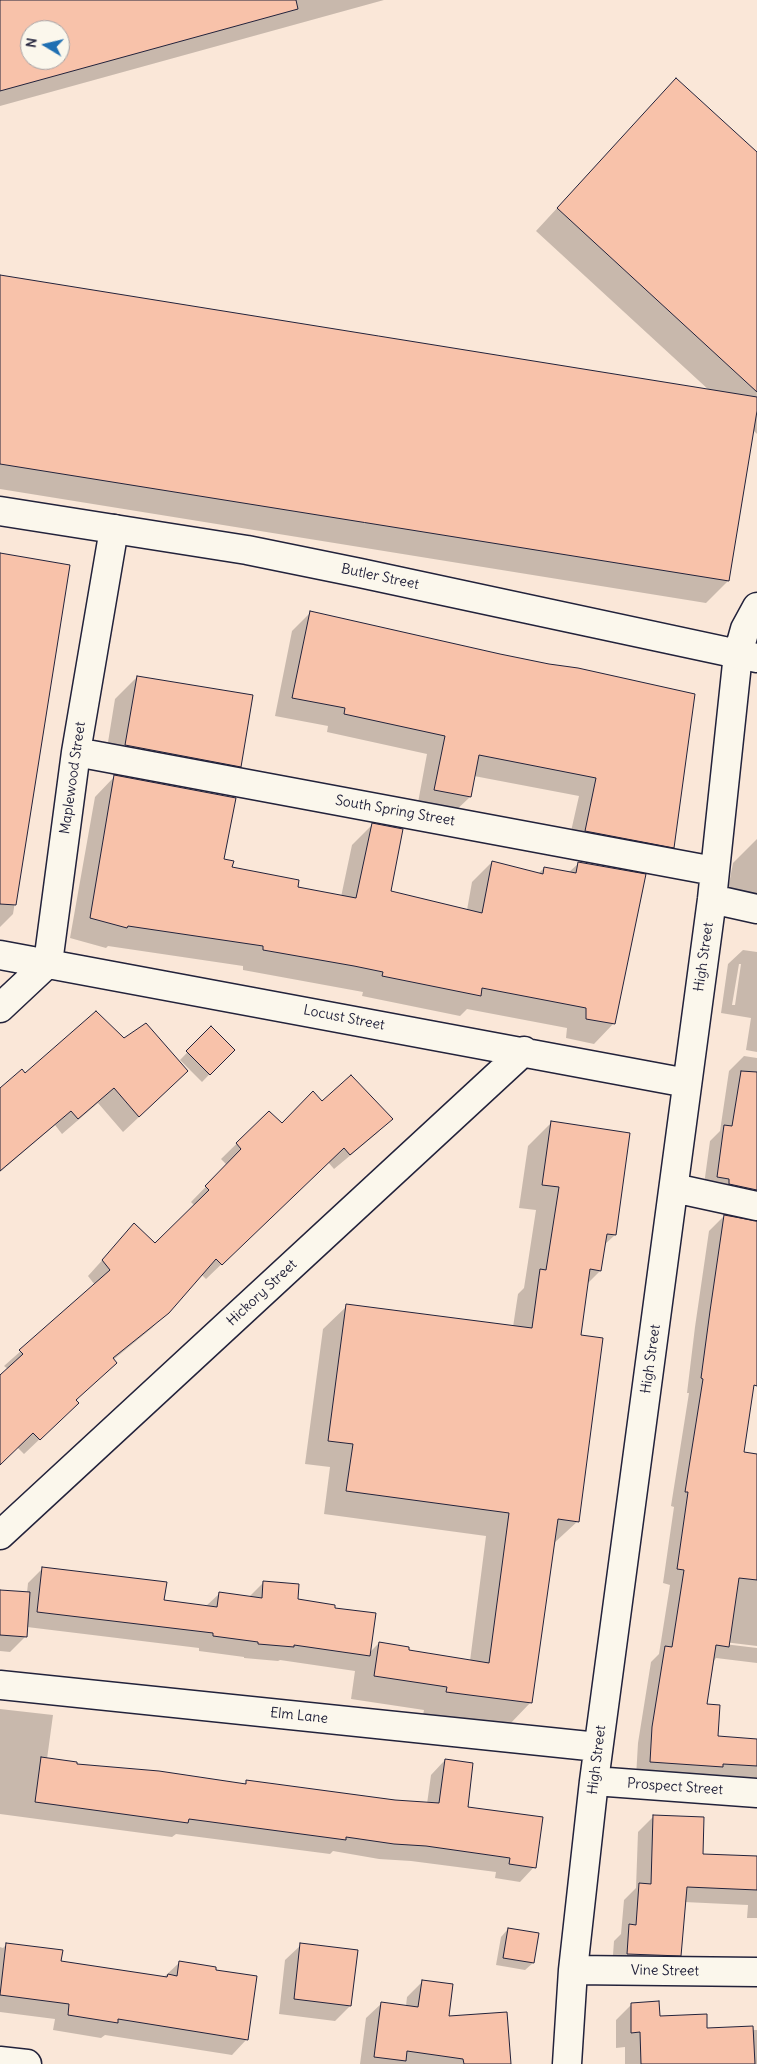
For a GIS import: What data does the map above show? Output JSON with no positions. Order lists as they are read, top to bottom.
{
  "streets": {
    "street": [
      "Butler Street",
      "Maplewood Street",
      "South Spring Street",
      "High Street",
      "Locust Street",
      "Hickory Street",
      "Elm Lane",
      "Prospect Street",
      "Vine Street"
    ]
  },
  "crossings": [
    ["Butler Street", "Maplewood Street"],
    ["Butler Street", "High Street"],
    ["Maplewood Street", "South Spring Street"],
    ["Maplewood Street", "Locust Street"],
    ["South Spring Street", "High Street"],
    ["High Street", "Locust Street"],
    ["High Street", "Elm Lane"],
    ["High Street", "Prospect Street"],
    ["High Street", "Vine Street"],
    ["Locust Street", "Hickory Street"]
  ],
  "north": "left"
}
